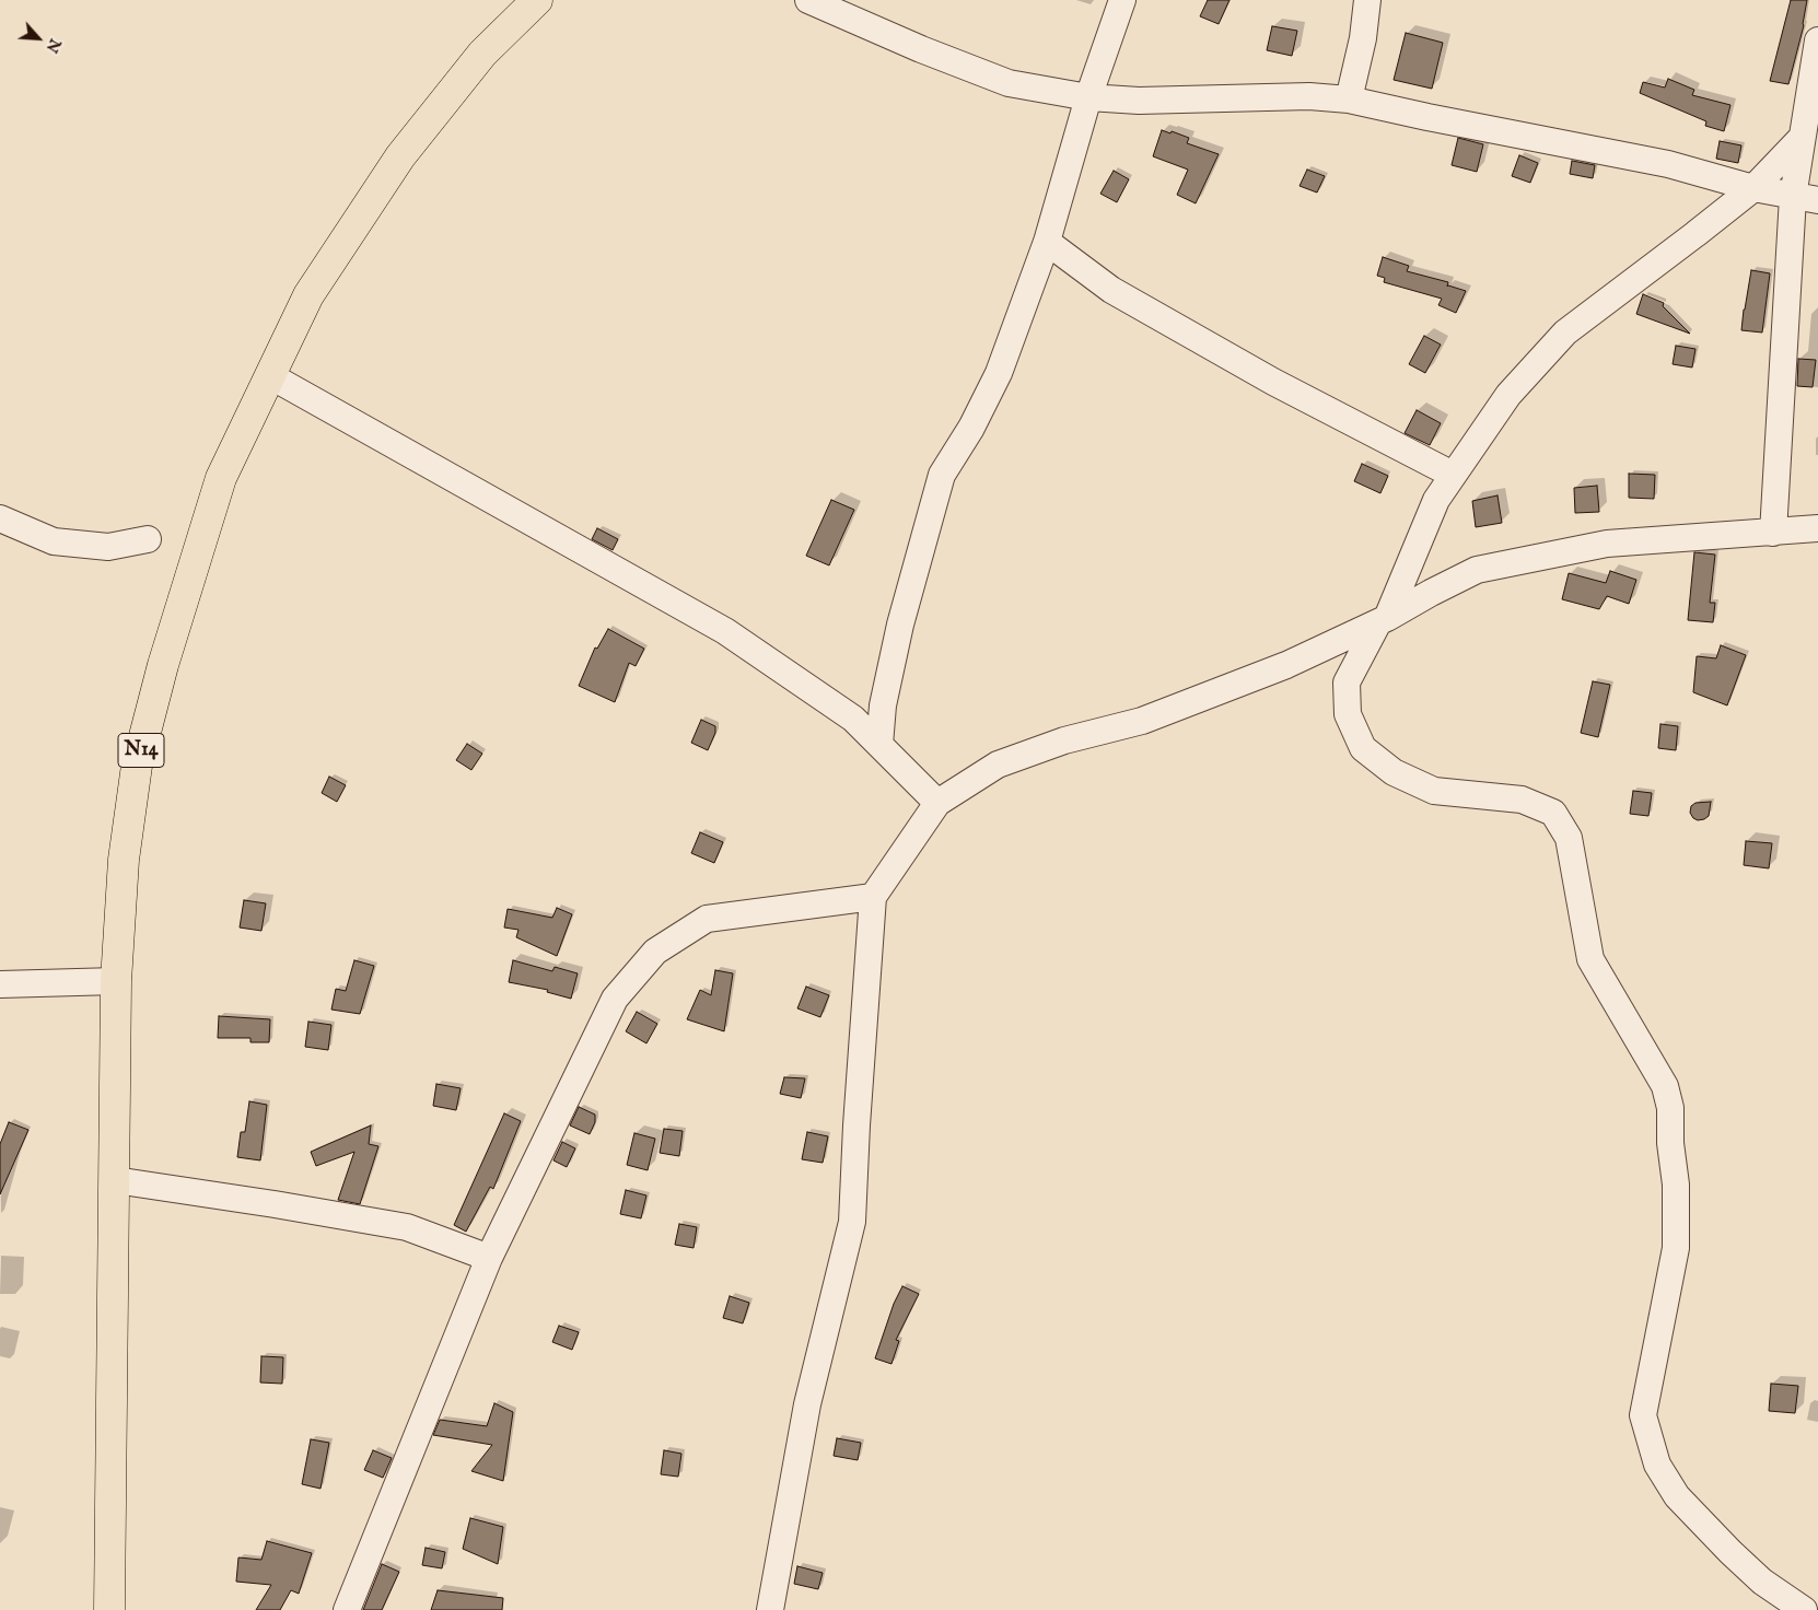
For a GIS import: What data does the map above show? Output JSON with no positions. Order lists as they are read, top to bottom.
{
  "streets": {
    "main road": ["N14"]
  },
  "north": "bottom right"
}
